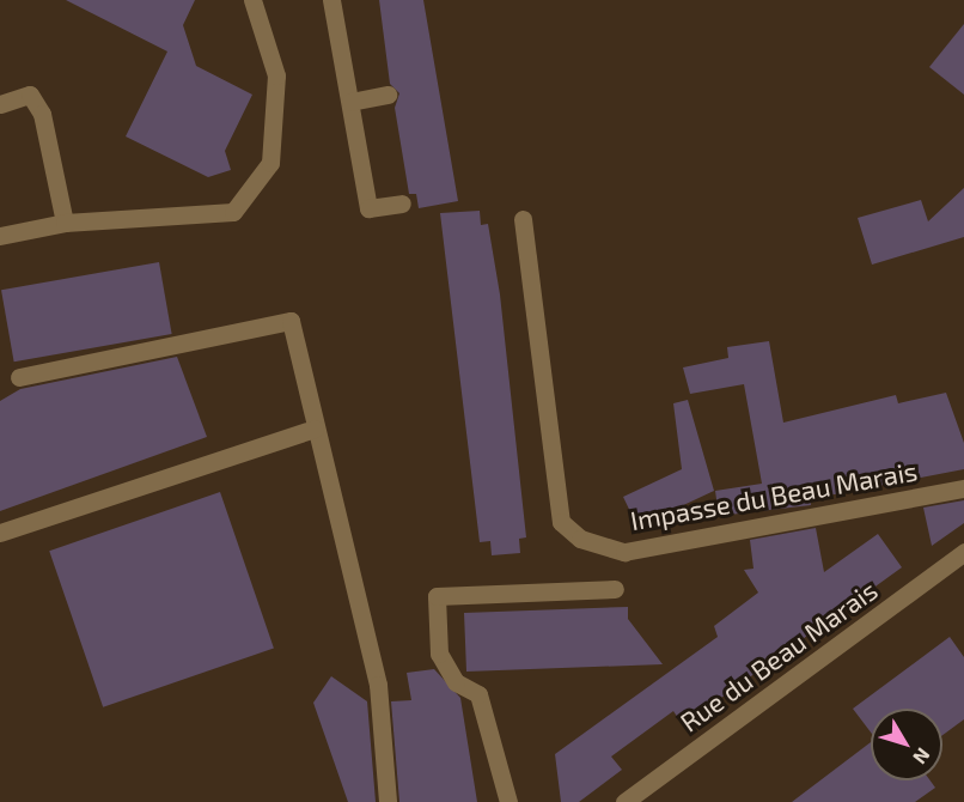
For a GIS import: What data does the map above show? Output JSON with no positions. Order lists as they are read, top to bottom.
{
  "streets": {
    "street": ["Impasse du Beau Marais", "Rue du Beau Marais"]
  },
  "north": "bottom right"
}
